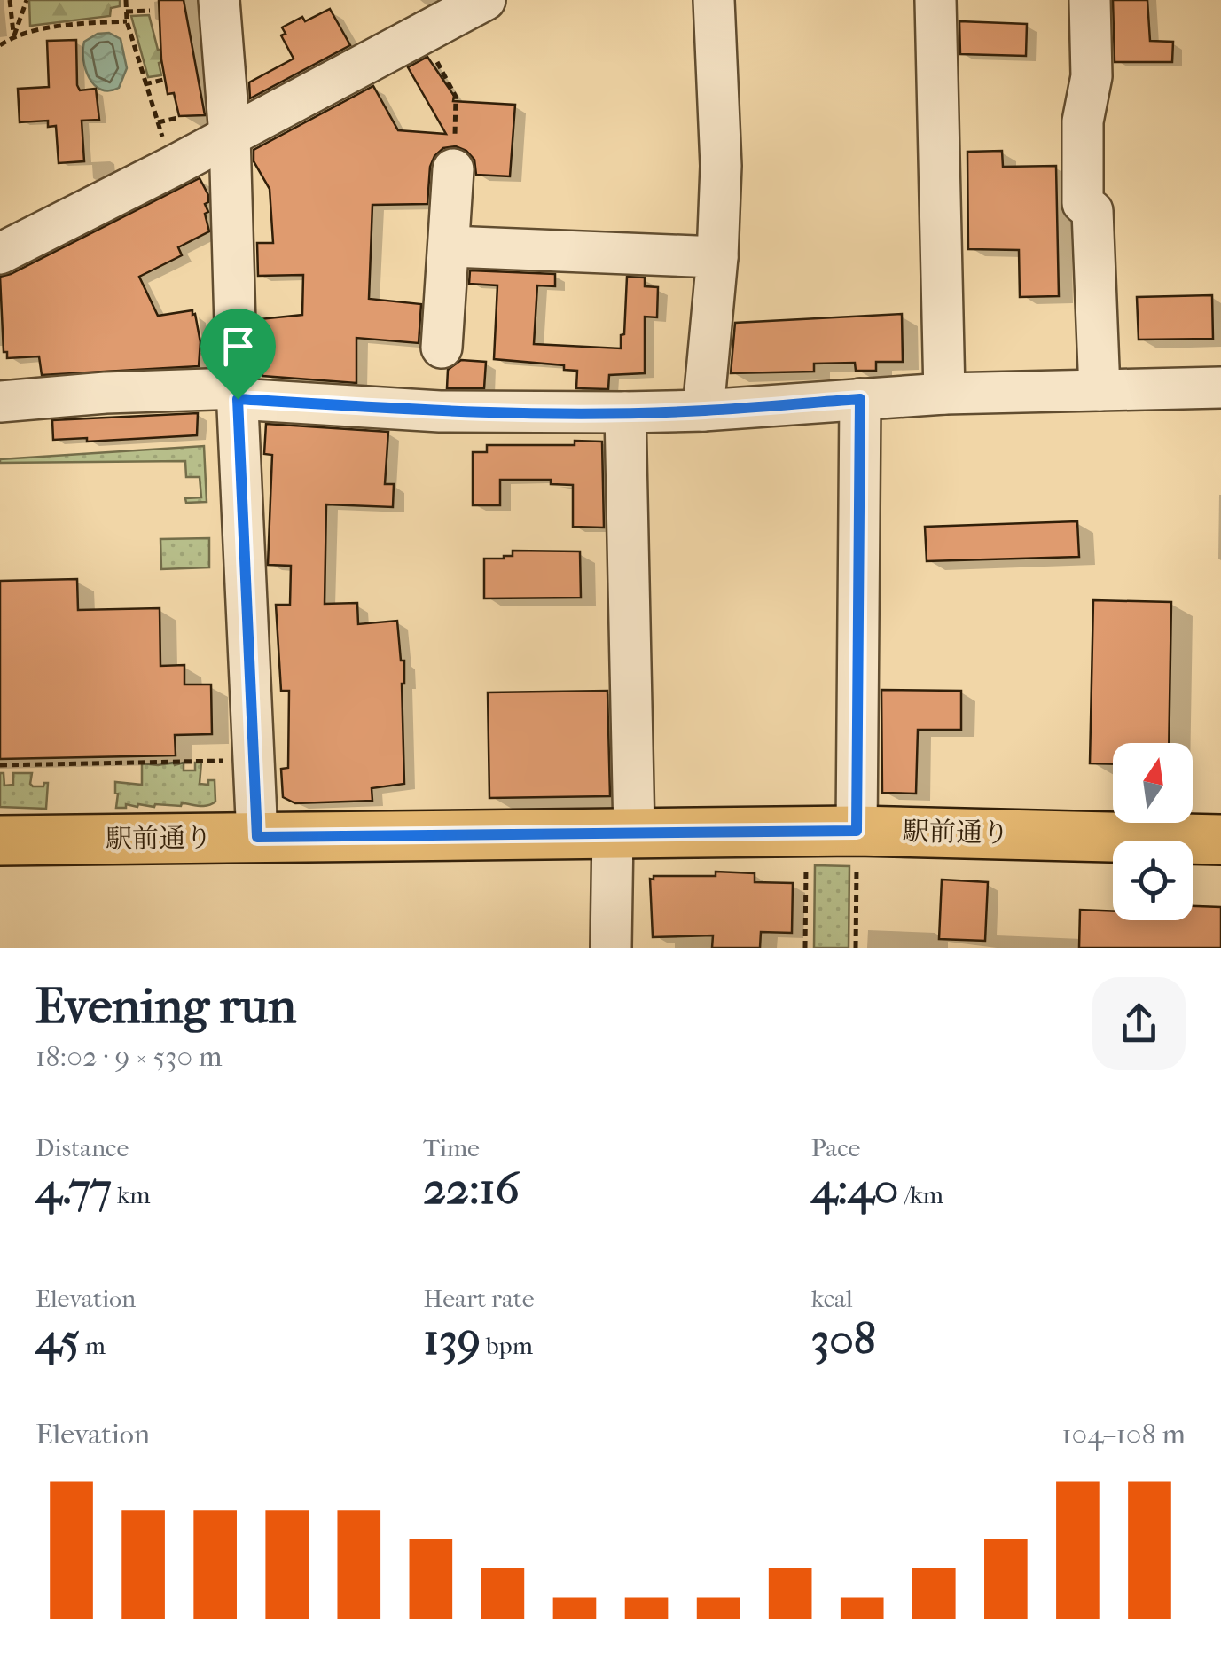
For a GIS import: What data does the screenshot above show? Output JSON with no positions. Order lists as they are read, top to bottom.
{
  "streets": {
    "main road": ["駅前通り"]
  },
  "north": "top",
  "page": {
    "heading": ["Evening run", "18:02 · 9 × 530 m"],
    "stats": [
      ["Distance", "4.77 km"],
      ["Time", "22:16"],
      ["Pace", "4:40 /km"],
      ["Elevation", "45 m"],
      ["Heart rate", "139 bpm"],
      ["kcal", "308"]
    ],
    "chart": ["Elevation", "104–108 m"]
  }
}
